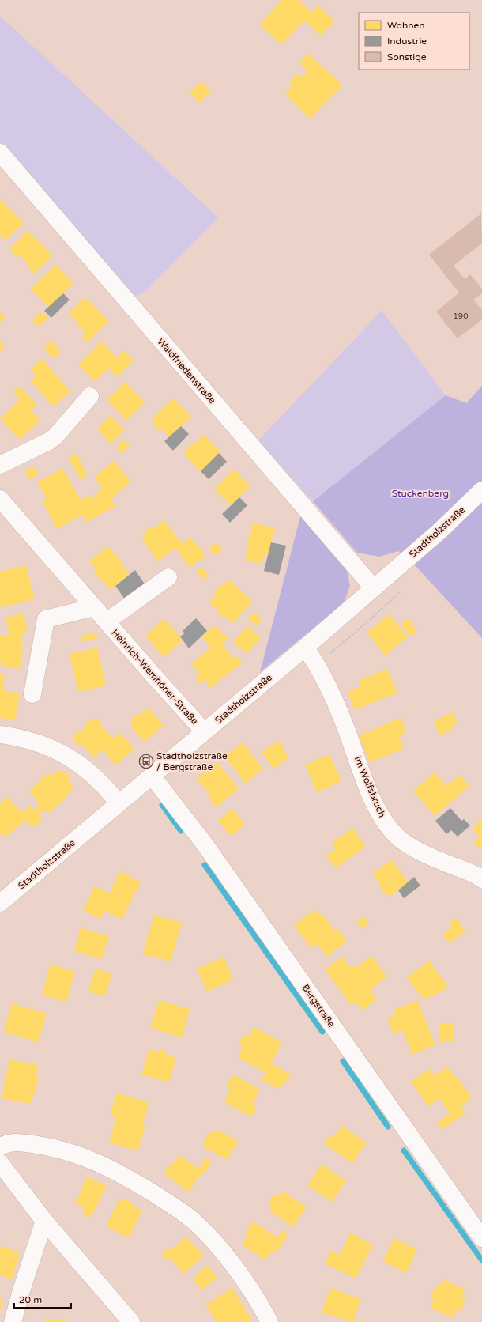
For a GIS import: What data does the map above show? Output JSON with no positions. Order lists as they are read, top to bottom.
{
  "streets": {
    "street": [
      "Waldfriedenstraße",
      "Stadtholzstraße",
      "Heinrich-Wemhöner-Straße",
      "Im Wolfsbruch",
      "Bergstraße"
    ]
  },
  "crossings": [
    ["Waldfriedenstraße", "Stadtholzstraße"],
    ["Stadtholzstraße", "Heinrich-Wemhöner-Straße"],
    ["Stadtholzstraße", "Im Wolfsbruch"],
    ["Stadtholzstraße", "Bergstraße"]
  ],
  "parks": ["Stuckenberg"],
  "places": {
    "bus stop": ["Stadtholzstraße / Bergstraße"]
  },
  "house_numbers": ["190"],
  "legend": ["Wohnen", "Industrie", "Sonstige"],
  "scale_bar": "20 m"
}
